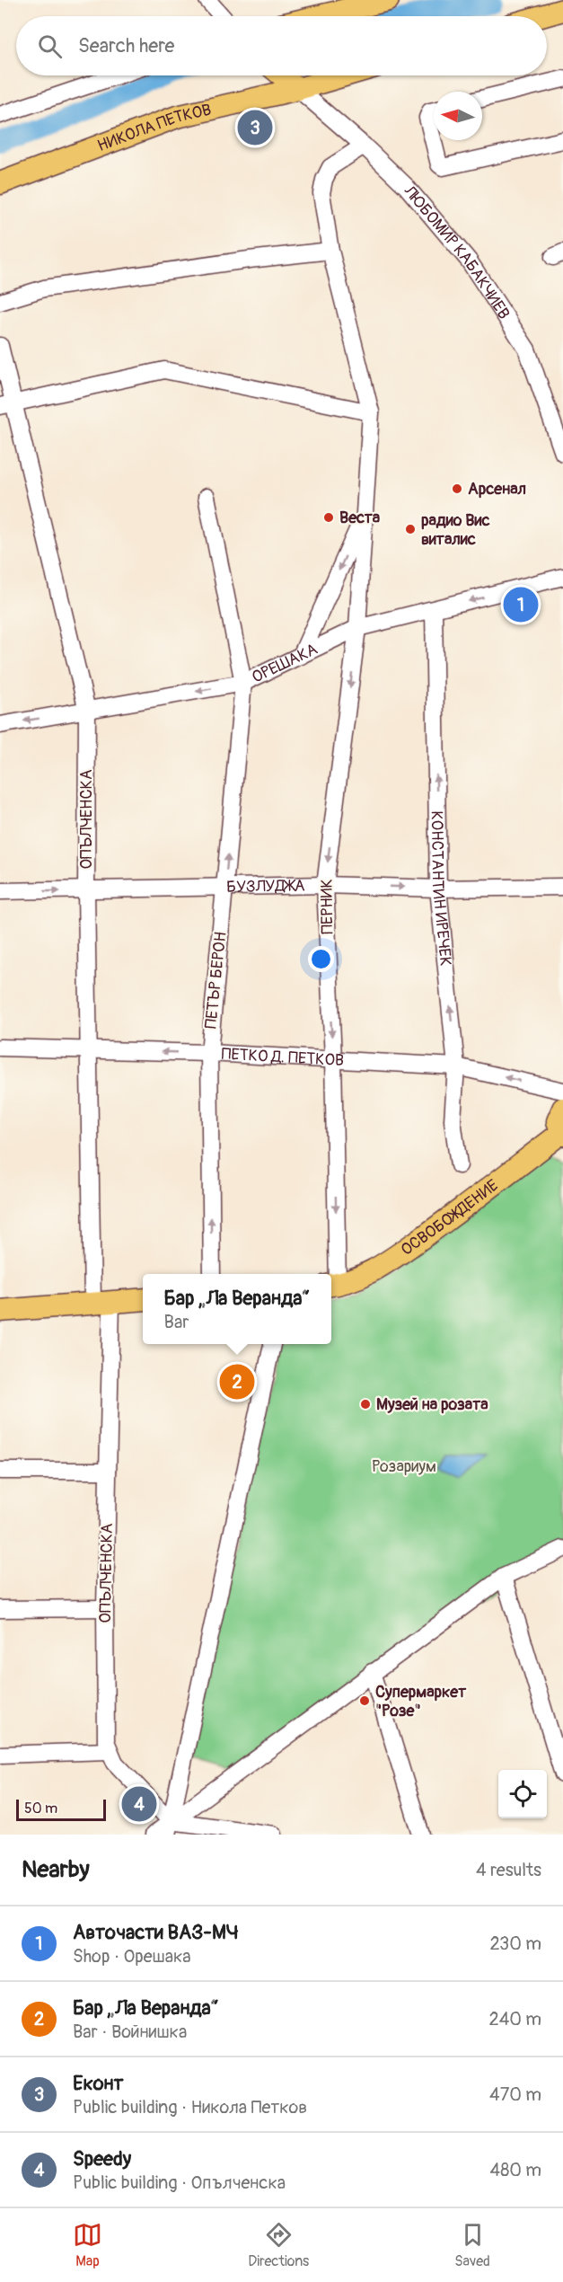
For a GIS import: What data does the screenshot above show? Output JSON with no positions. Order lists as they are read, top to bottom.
{
  "streets": {
    "main road": ["НИКОЛА ПЕТКОВ", "ОСВОБОЖДЕНИЕ"],
    "street": [
      "ЛЮБОМИР КАБАКЧИЕВ",
      "ОРЕШАКА",
      "ОПЪЛЧЕНСКА",
      "БУЗЛУДЖА",
      "КОНСТАНТИН ИРЕЧЕК",
      "ПЕРНИК",
      "ПЕТЪР БЕРОН",
      "ПЕТКО Д. ПЕТКОВ"
    ]
  },
  "crossings": [
    ["НИКОЛА ПЕТКОВ", "ЛЮБОМИР КАБАКЧИЕВ"],
    ["ЛЮБОМИР КАБАКЧИЕВ", "ПЕРНИК"],
    ["ОРЕШАКА", "ОПЪЛЧЕНСКА"],
    ["ОРЕШАКА", "КОНСТАНТИН ИРЕЧЕК"],
    ["ОРЕШАКА", "ПЕРНИК"],
    ["ОРЕШАКА", "ПЕТЪР БЕРОН"],
    ["ОПЪЛЧЕНСКА", "БУЗЛУДЖА"],
    ["ОПЪЛЧЕНСКА", "ПЕТКО Д. ПЕТКОВ"],
    ["БУЗЛУДЖА", "КОНСТАНТИН ИРЕЧЕК"],
    ["БУЗЛУДЖА", "ПЕРНИК"],
    ["БУЗЛУДЖА", "ПЕТЪР БЕРОН"],
    ["КОНСТАНТИН ИРЕЧЕК", "ПЕТКО Д. ПЕТКОВ"],
    ["ПЕРНИК", "ПЕТКО Д. ПЕТКОВ"],
    ["ПЕРНИК", "ОСВОБОЖДЕНИЕ"],
    ["ПЕТЪР БЕРОН", "ПЕТКО Д. ПЕТКОВ"]
  ],
  "one_way": [
    "ОРЕШАКА",
    "БУЗЛУДЖА",
    "КОНСТАНТИН ИРЕЧЕК",
    "ПЕРНИК",
    "ПЕТЪР БЕРОН",
    "ПЕТКО Д. ПЕТКОВ"
  ],
  "parks": ["Розариум"],
  "places": [
    "Арсенал",
    "Веста",
    "радио Вис виталис",
    "Музей на розата",
    "Супермаркет \"Розе\""
  ],
  "scale_bar": "50 m",
  "north": "left",
  "page": {
    "search": "Search here",
    "pins": [
      "3",
      "1",
      "2",
      "4"
    ],
    "popup": ["Бар „Ла Веранда“", "Bar"],
    "scale": "50 m",
    "heading": ["Nearby", "4 results"],
    "list": [
      {
        "mark": "1",
        "name": "Авточасти ВАЗ-МЧ",
        "note": "Shop · Орешака",
        "value": "230 m"
      },
      {
        "mark": "2",
        "name": "Бар „Ла Веранда“",
        "note": "Bar · Войнишка",
        "value": "240 m"
      },
      {
        "mark": "3",
        "name": "Еконт",
        "note": "Public building · Никола Петков",
        "value": "470 m"
      },
      {
        "mark": "4",
        "name": "Speedy",
        "note": "Public building · Опълченска",
        "value": "480 m"
      }
    ],
    "nav": ["Map", "Directions", "Saved"]
  }
}
